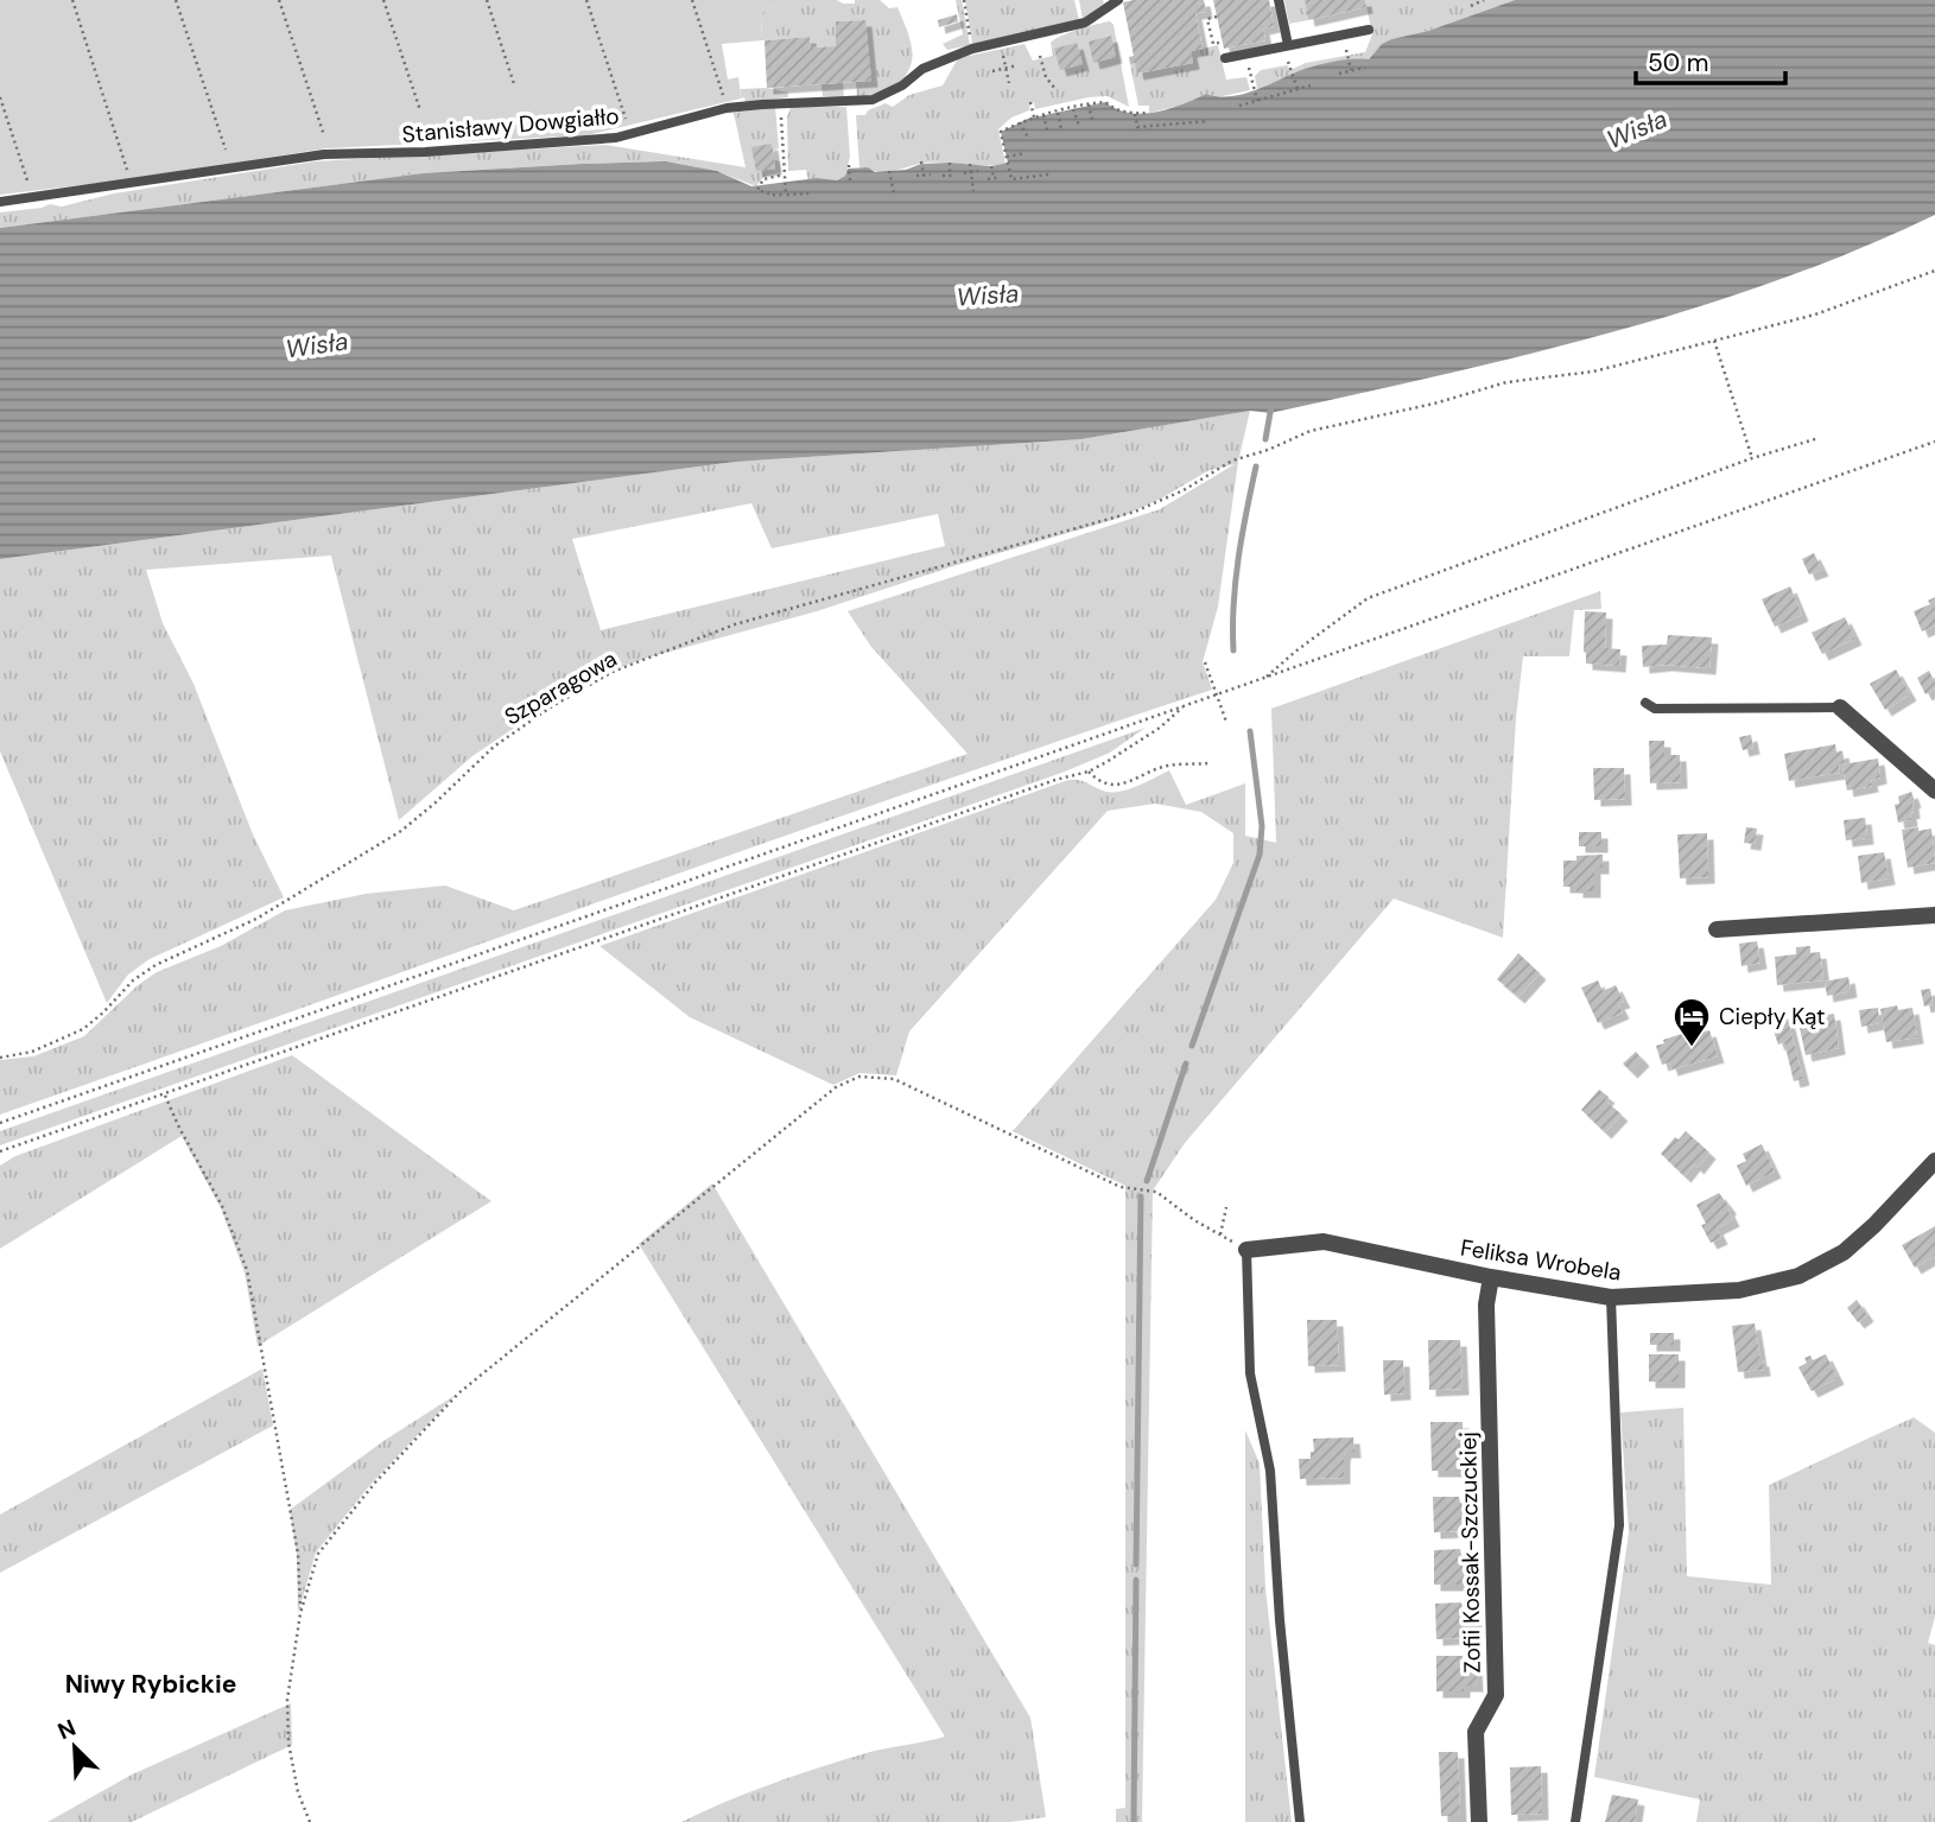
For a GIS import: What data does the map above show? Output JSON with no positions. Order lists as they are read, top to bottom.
{
  "streets": {
    "street": ["Feliksa Wrobela", "Zofii Kossak-Szczuckiej"],
    "lane": ["Stanisławy Dowgiałło"],
    "path": ["Szparagowa"]
  },
  "crossings": [
    ["Feliksa Wrobela", "Zofii Kossak-Szczuckiej"]
  ],
  "districts": ["Niwy Rybickie"],
  "water": ["Wisła"],
  "places": {
    "hotel": ["Ciepły Kąt"]
  },
  "scale_bar": "50 m",
  "north": "top left"
}
